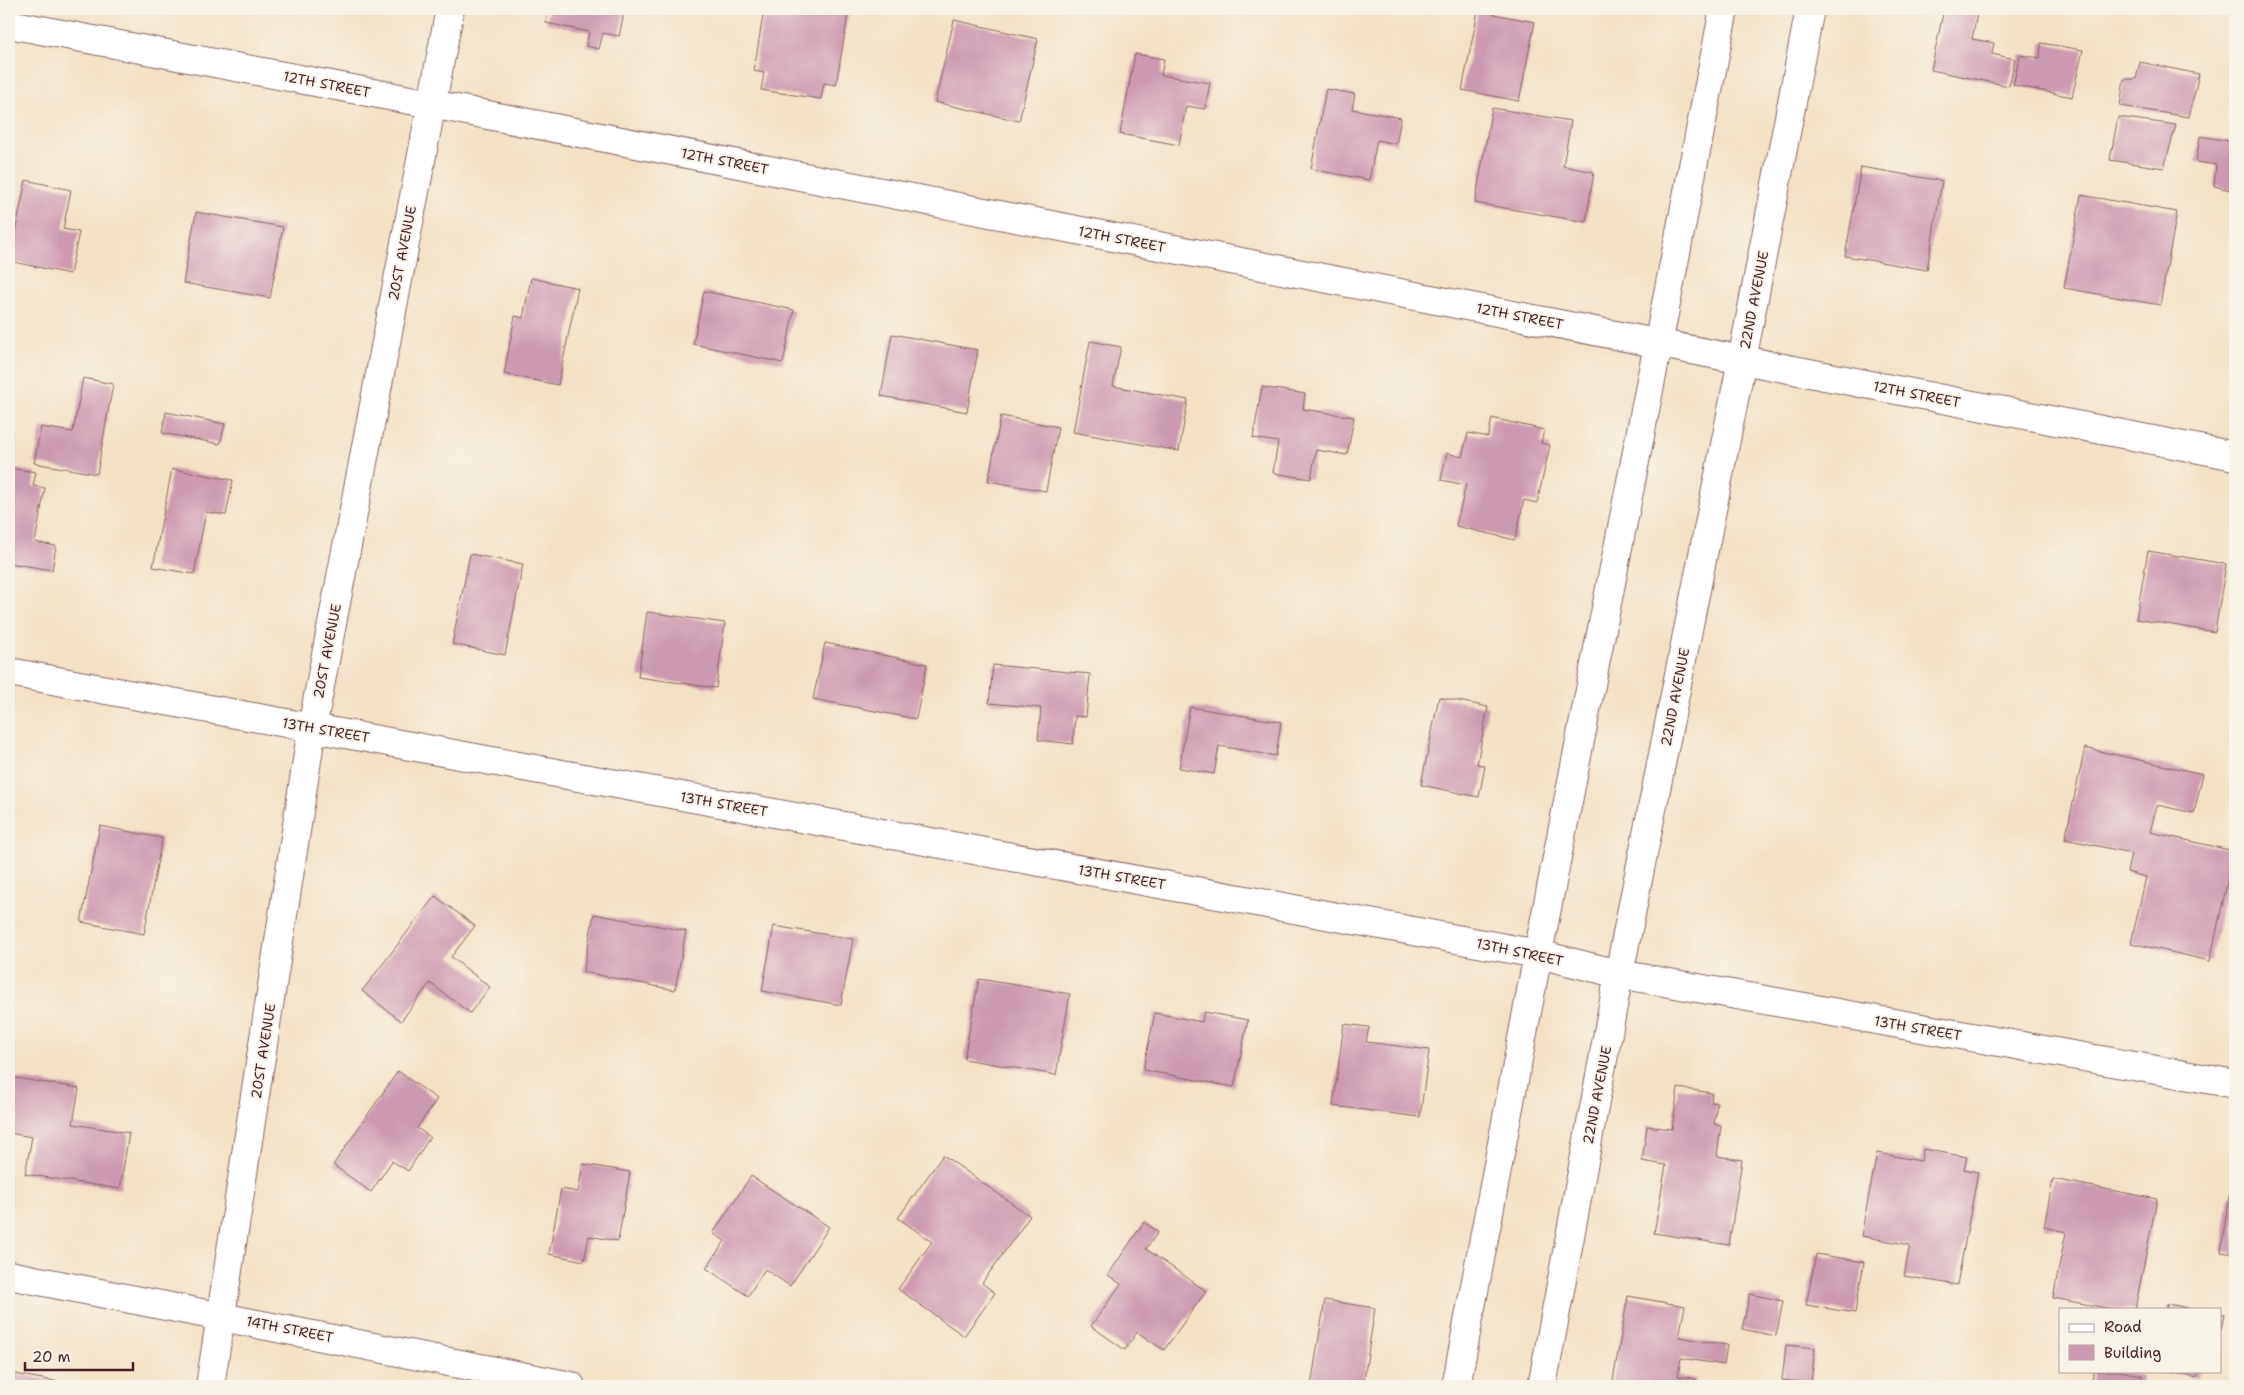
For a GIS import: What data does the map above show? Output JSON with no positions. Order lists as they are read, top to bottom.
{
  "streets": {
    "street": [
      "12TH STREET",
      "20ST AVENUE",
      "22ND AVENUE",
      "13TH STREET",
      "14TH STREET"
    ]
  },
  "crossings": [
    ["12TH STREET", "20ST AVENUE"],
    ["12TH STREET", "22ND AVENUE"],
    ["20ST AVENUE", "13TH STREET"],
    ["20ST AVENUE", "14TH STREET"],
    ["22ND AVENUE", "13TH STREET"]
  ],
  "legend": ["Road", "Building"],
  "scale_bar": "20 m"
}
